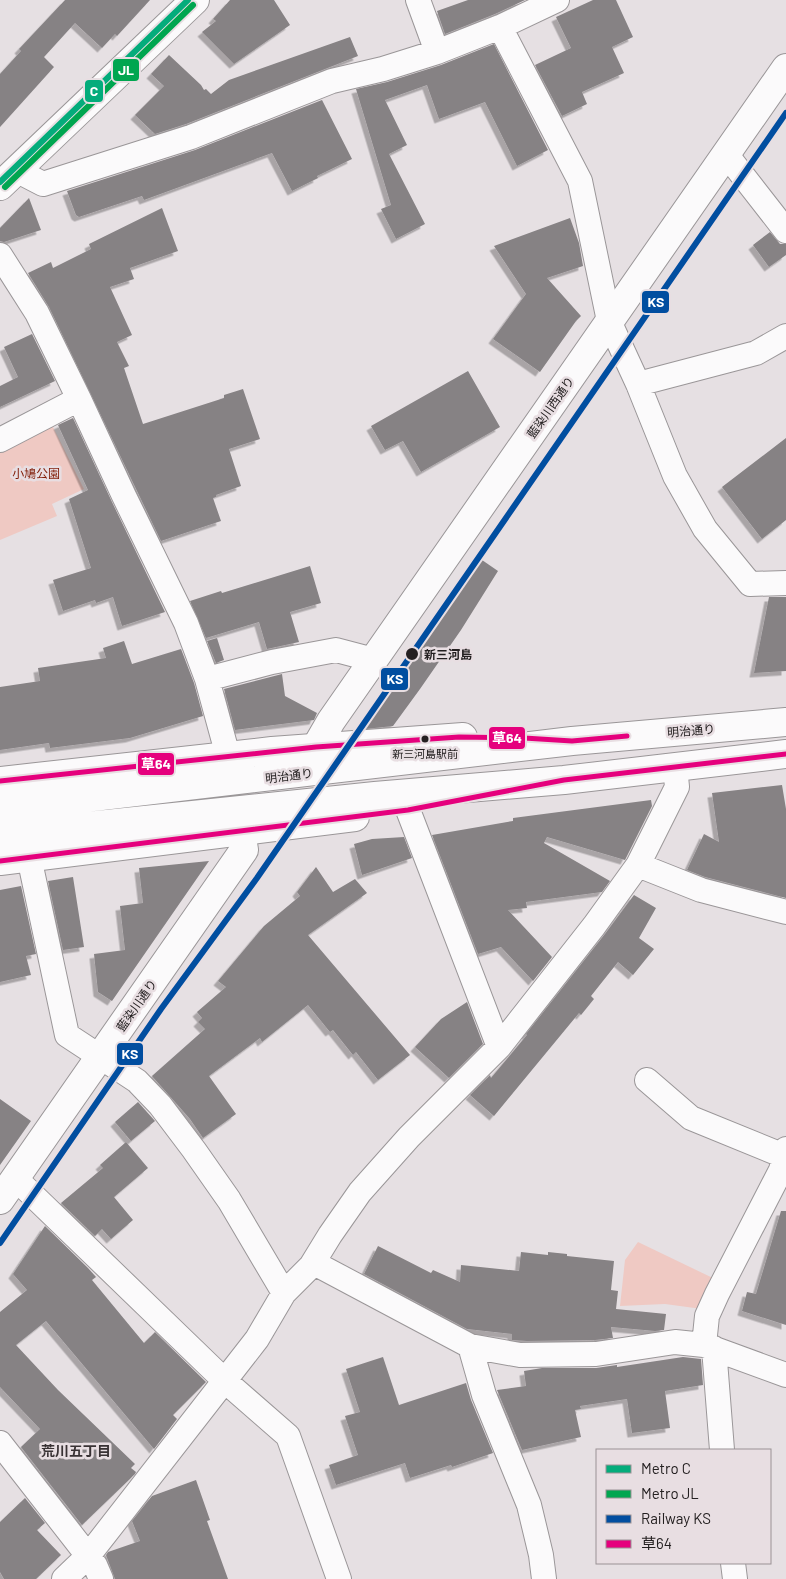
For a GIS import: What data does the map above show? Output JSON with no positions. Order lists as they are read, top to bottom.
{
  "streets": {
    "main road": ["藍染川西通り", "明治通り", "藍染川通り"]
  },
  "districts": ["荒川五丁目"],
  "parks": ["小鳩公園"],
  "places": ["新三河島", "新三河島駅前"],
  "lines": [
    "metro line C",
    "metro line JL",
    "rail line KS",
    "transit line 草64"
  ],
  "legend": [
    "Metro C",
    "Metro JL",
    "Railway KS",
    "草64"
  ]
}
